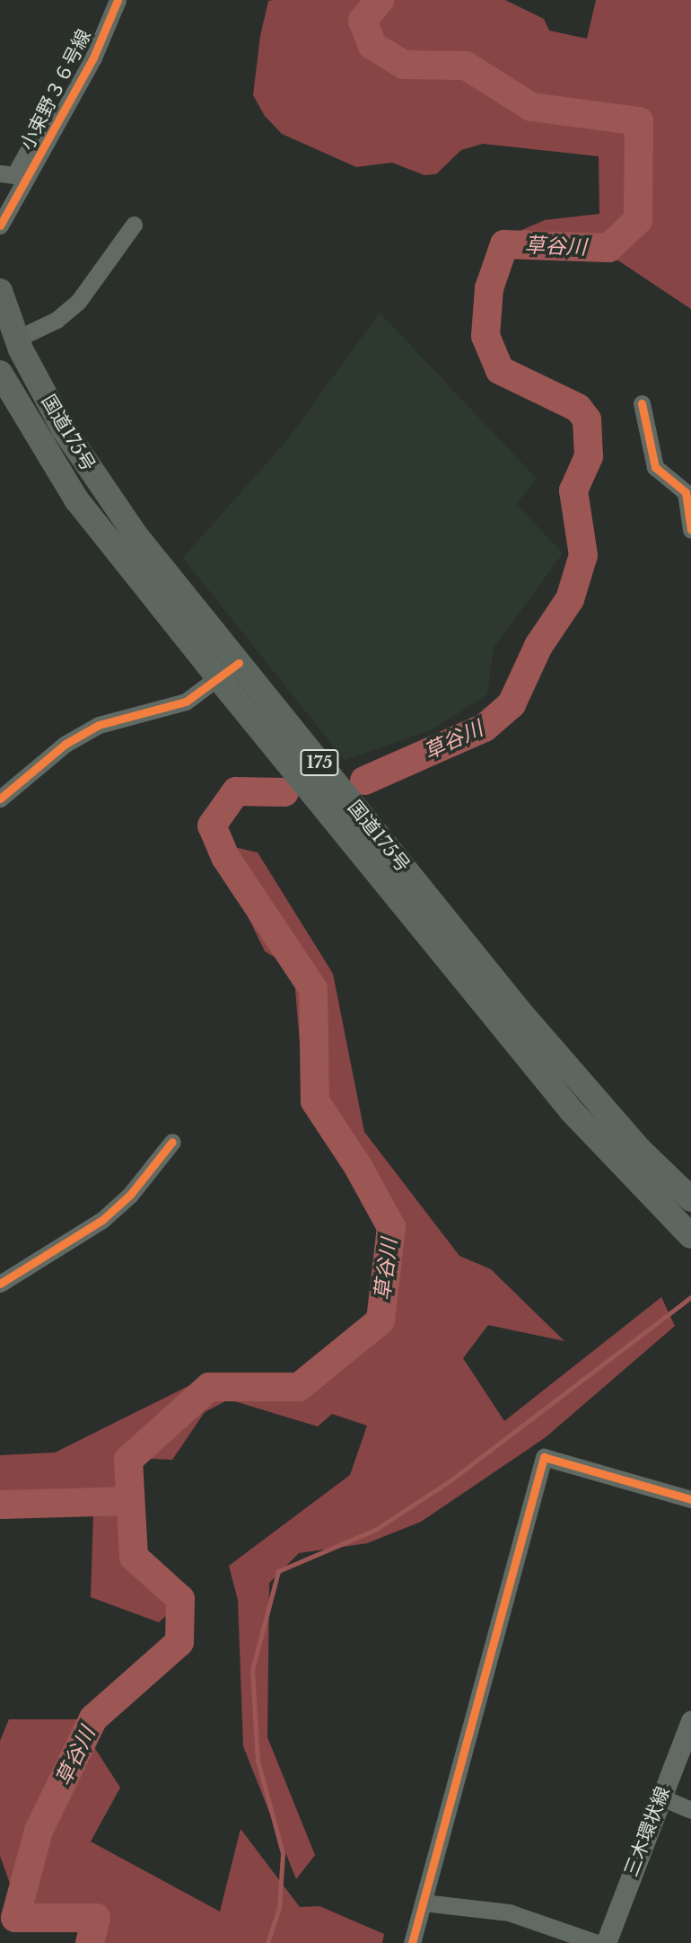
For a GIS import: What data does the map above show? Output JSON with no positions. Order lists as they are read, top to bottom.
{
  "streets": {
    "highway": ["国道175号", "175"],
    "main road": ["三木環状線"],
    "street": ["小束野３６号線"]
  },
  "water": ["草谷川"]
}
